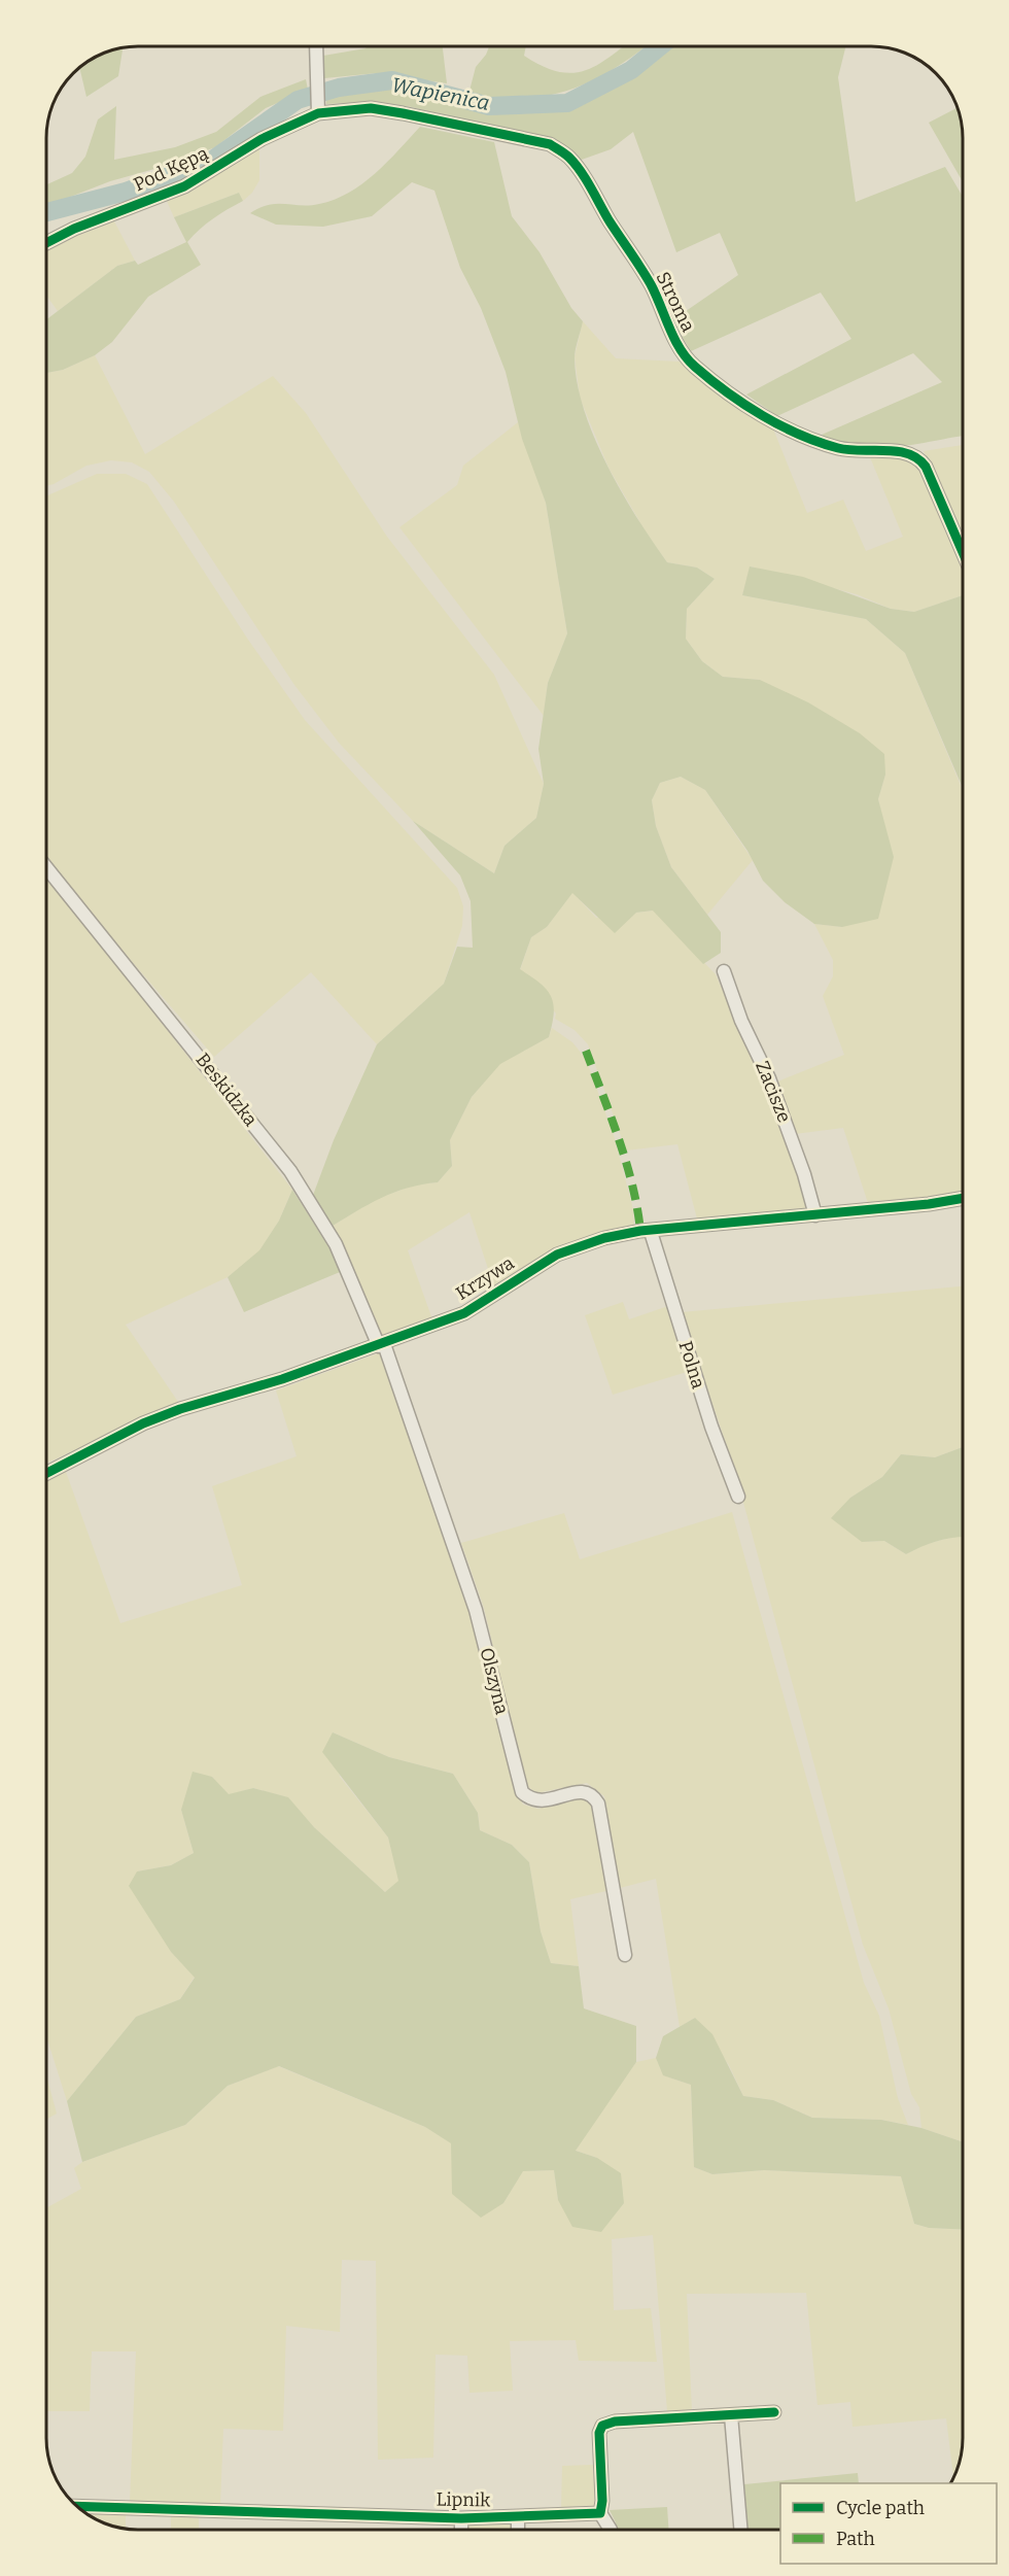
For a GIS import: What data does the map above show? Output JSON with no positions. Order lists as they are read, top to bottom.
{
  "streets": {
    "street": [
      "Pod Kępą",
      "Stroma",
      "Beskidzka",
      "Zacisze",
      "Krzywa",
      "Polna",
      "Olszyna",
      "Lipnik"
    ]
  },
  "crossings": [
    ["Pod Kępą", "Stroma"],
    ["Beskidzka", "Krzywa"],
    ["Beskidzka", "Olszyna"],
    ["Zacisze", "Krzywa"],
    ["Krzywa", "Polna"],
    ["Krzywa", "Olszyna"]
  ],
  "water": ["Wapienica"],
  "legend": ["Cycle path", "Path"]
}
